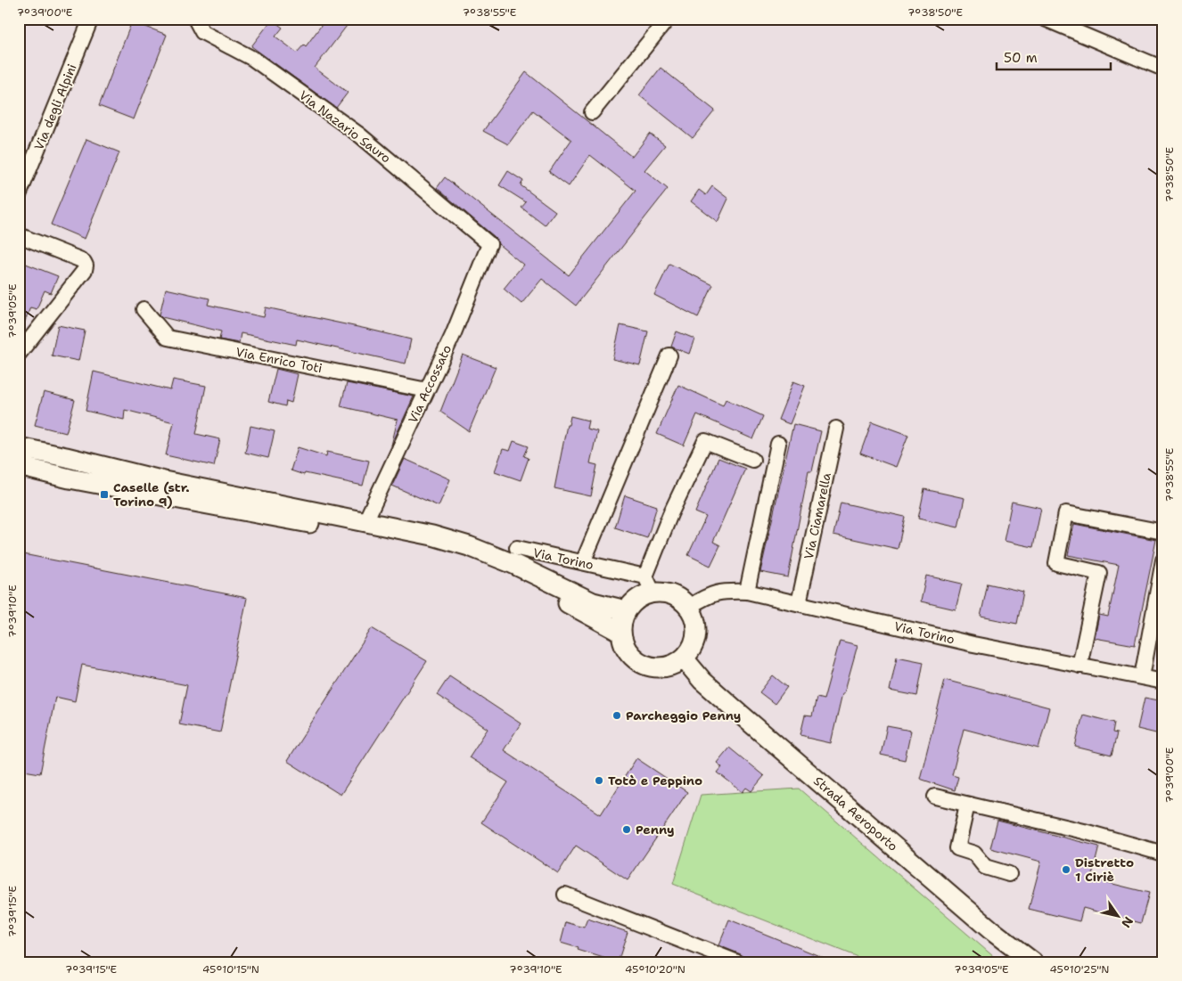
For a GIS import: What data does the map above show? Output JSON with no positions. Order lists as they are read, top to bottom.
{
  "streets": {
    "main road": ["Strada Aeroporto"],
    "street": [
      "Via degli Alpini",
      "Via Nazario Sauro",
      "Via Enrico Toti",
      "Via Accossato",
      "Via Ciamarella",
      "Via Torino"
    ]
  },
  "crossings": [
    ["Via Nazario Sauro", "Via Accossato"],
    ["Via Enrico Toti", "Via Accossato"],
    ["Via Ciamarella", "Via Torino"],
    ["Via Torino", "Strada Aeroporto"]
  ],
  "places": {
    "transit": ["Caselle (str. Torino 9)"],
    "other": [
      "Parcheggio Penny",
      "Totò e Peppino",
      "Penny",
      "Distretto 1 Ciriè"
    ]
  },
  "scale_bar": "50 m",
  "north": "bottom right",
  "coordinates": [
    "7°39'00\"E",
    "7°38'55\"E",
    "7°38'50\"E",
    "7°39'05\"E",
    "7°39'10\"E",
    "7°39'15\"E",
    "45°10'15\"N",
    "45°10'20\"N",
    "45°10'25\"N"
  ]
}
